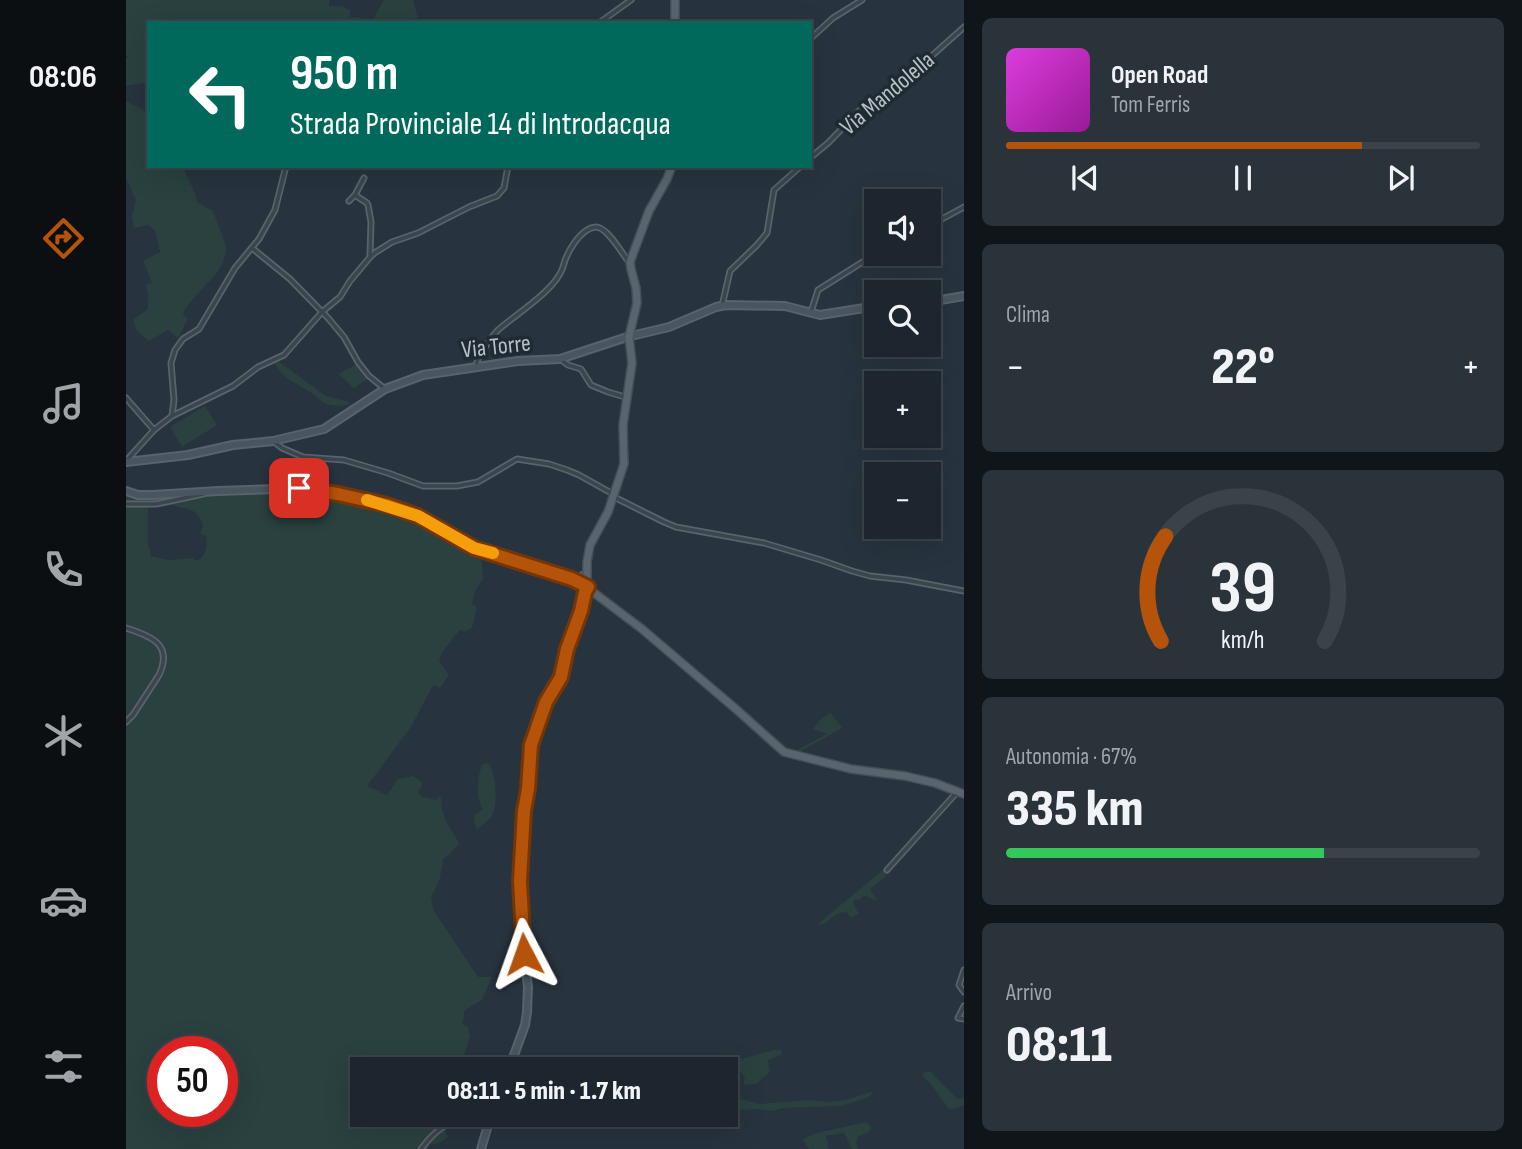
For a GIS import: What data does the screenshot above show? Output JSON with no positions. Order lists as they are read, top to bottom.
{
  "streets": {
    "main road": ["Via Torre"],
    "street": ["Via Mandolella"]
  },
  "page": {
    "tabs": "08:06",
    "turn": ["950 m", "Strada Provinciale 14 di Introdacqua"],
    "song": ["Open Road", "Tom Ferris"],
    "map_buttons": ["+", "−"],
    "tile": [
      "Clima",
      ["Autonomia · 67%", "335 km"],
      ["Arrivo", "08:11"]
    ],
    "heat": ["−", "22°", "+"],
    "limit": "50",
    "trip": "08:11 · 5 min · 1.7 km",
    "gauge": ["39", "km/h"]
  }
}
